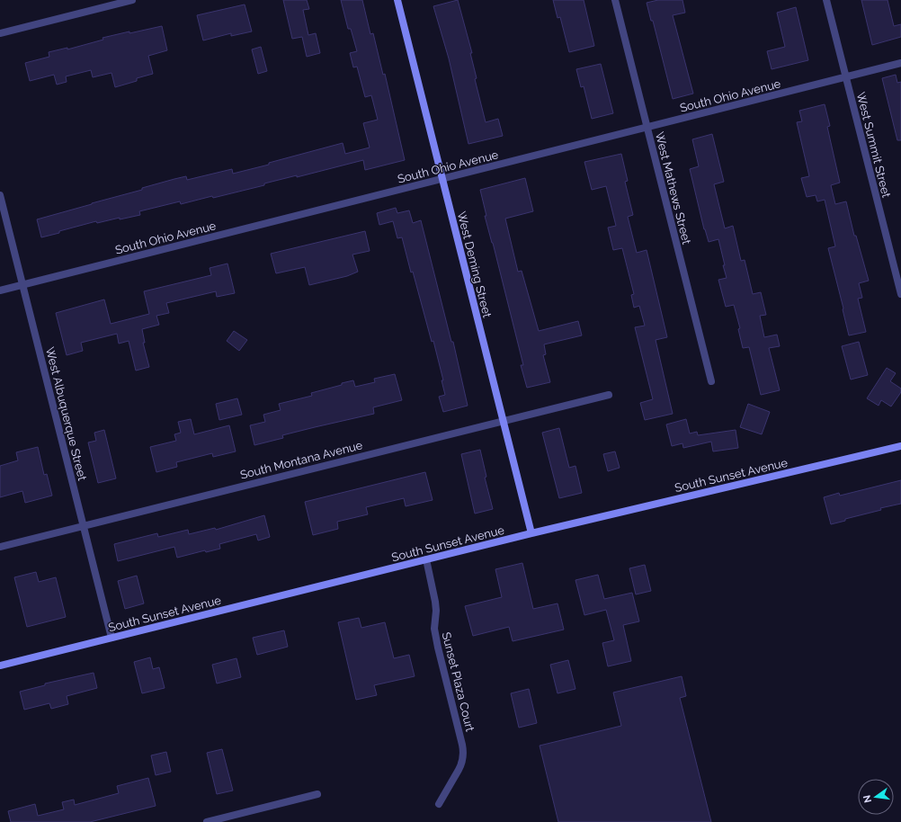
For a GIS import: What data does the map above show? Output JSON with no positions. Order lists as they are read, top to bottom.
{
  "streets": {
    "main road": ["West Deming Street", "South Sunset Avenue"],
    "street": [
      "South Ohio Avenue",
      "West Summit Street",
      "West Mathews Street",
      "West Albuquerque Street",
      "South Montana Avenue",
      "Sunset Plaza Court"
    ]
  },
  "crossings": [
    ["South Ohio Avenue", "West Summit Street"],
    ["South Ohio Avenue", "West Mathews Street"],
    ["South Ohio Avenue", "West Deming Street"],
    ["South Ohio Avenue", "West Albuquerque Street"],
    ["West Deming Street", "South Montana Avenue"],
    ["West Deming Street", "South Sunset Avenue"],
    ["West Albuquerque Street", "South Montana Avenue"],
    ["West Albuquerque Street", "South Sunset Avenue"],
    ["South Sunset Avenue", "Sunset Plaza Court"]
  ],
  "north": "left"
}
